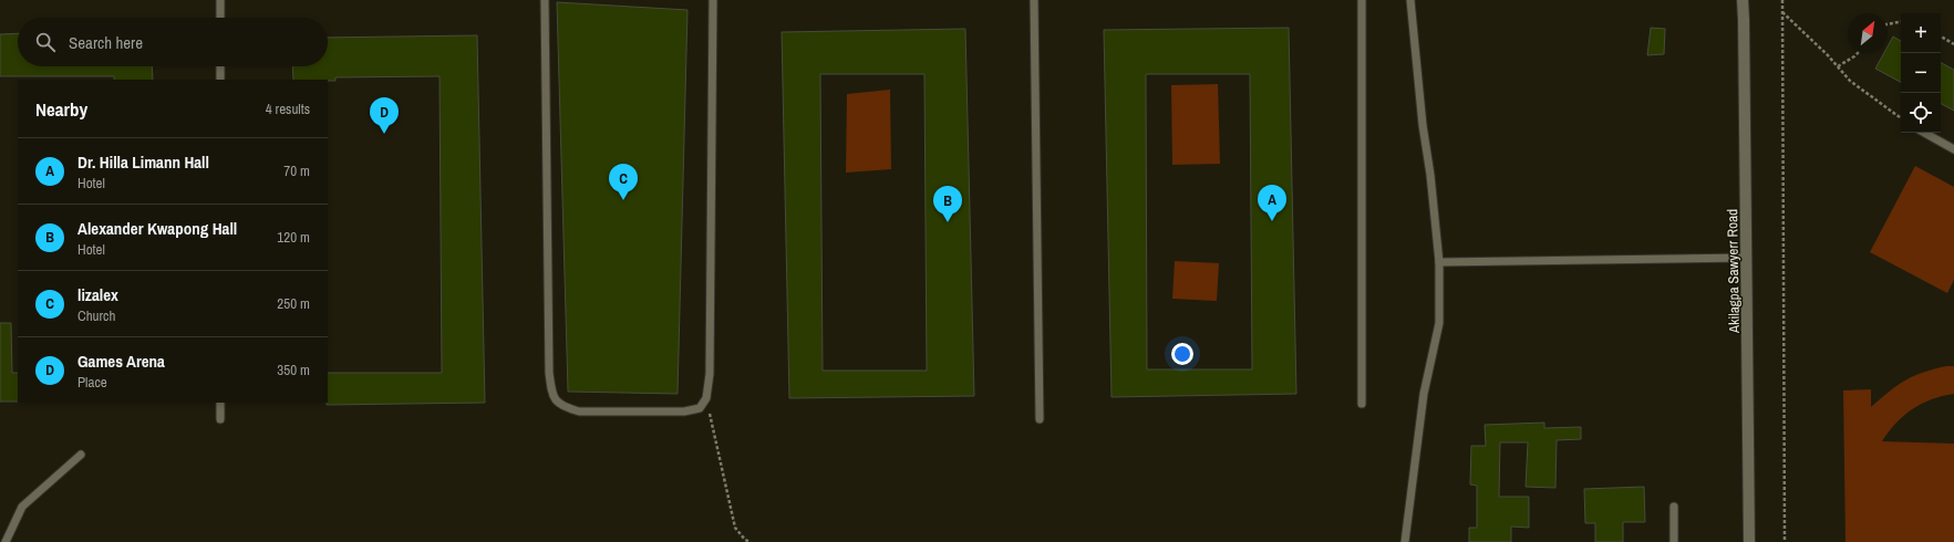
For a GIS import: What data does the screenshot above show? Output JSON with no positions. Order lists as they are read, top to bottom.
{
  "streets": {
    "street": ["Akilagpa Sawyerr Road"]
  },
  "north": "top right",
  "page": {
    "map_buttons": ["+", "−"],
    "search": "Search here",
    "heading": ["Nearby", "4 results"],
    "pins": [
      "D",
      "C",
      "A",
      "B"
    ],
    "list": [
      {
        "mark": "A",
        "name": "Dr. Hilla Limann Hall",
        "note": "Hotel",
        "value": "70 m"
      },
      {
        "mark": "B",
        "name": "Alexander Kwapong Hall",
        "note": "Hotel",
        "value": "120 m"
      },
      {
        "mark": "C",
        "name": "lizalex",
        "note": "Church",
        "value": "250 m"
      },
      {
        "mark": "D",
        "name": "Games Arena",
        "note": "Place",
        "value": "350 m"
      }
    ]
  }
}
